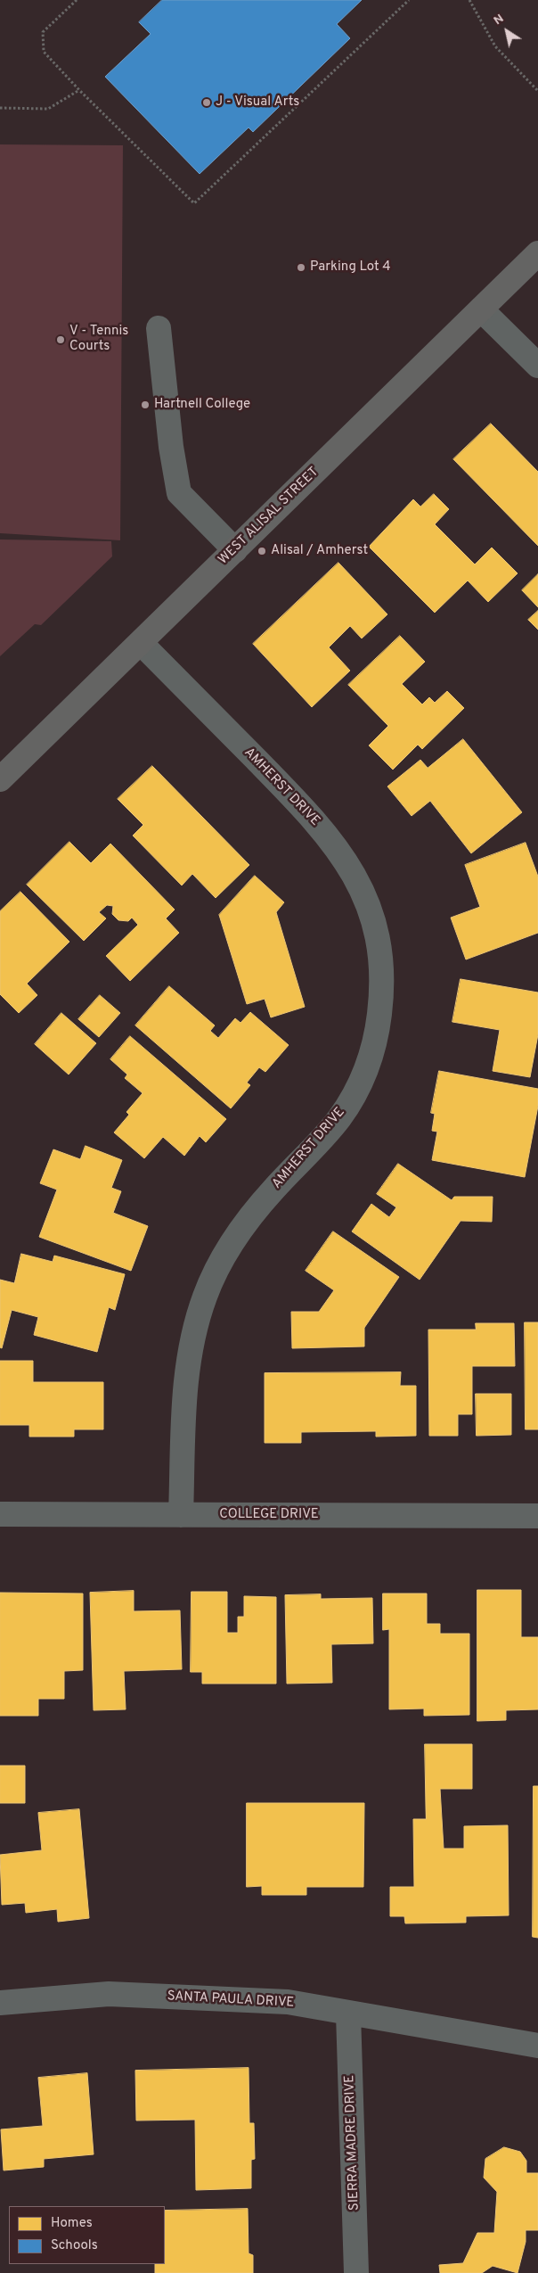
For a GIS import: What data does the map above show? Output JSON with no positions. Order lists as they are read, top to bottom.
{
  "streets": {
    "main road": ["WEST ALISAL STREET"],
    "street": [
      "AMHERST DRIVE",
      "COLLEGE DRIVE",
      "SANTA PAULA DRIVE",
      "SIERRA MADRE DRIVE"
    ]
  },
  "crossings": [
    ["WEST ALISAL STREET", "AMHERST DRIVE"],
    ["AMHERST DRIVE", "COLLEGE DRIVE"],
    ["SANTA PAULA DRIVE", "SIERRA MADRE DRIVE"]
  ],
  "places": [
    "J - Visual Arts",
    "Parking Lot 4",
    "V - Tennis Courts",
    "Hartnell College",
    "Alisal / Amherst"
  ],
  "legend": ["Homes", "Schools"],
  "north": "top left"
}
